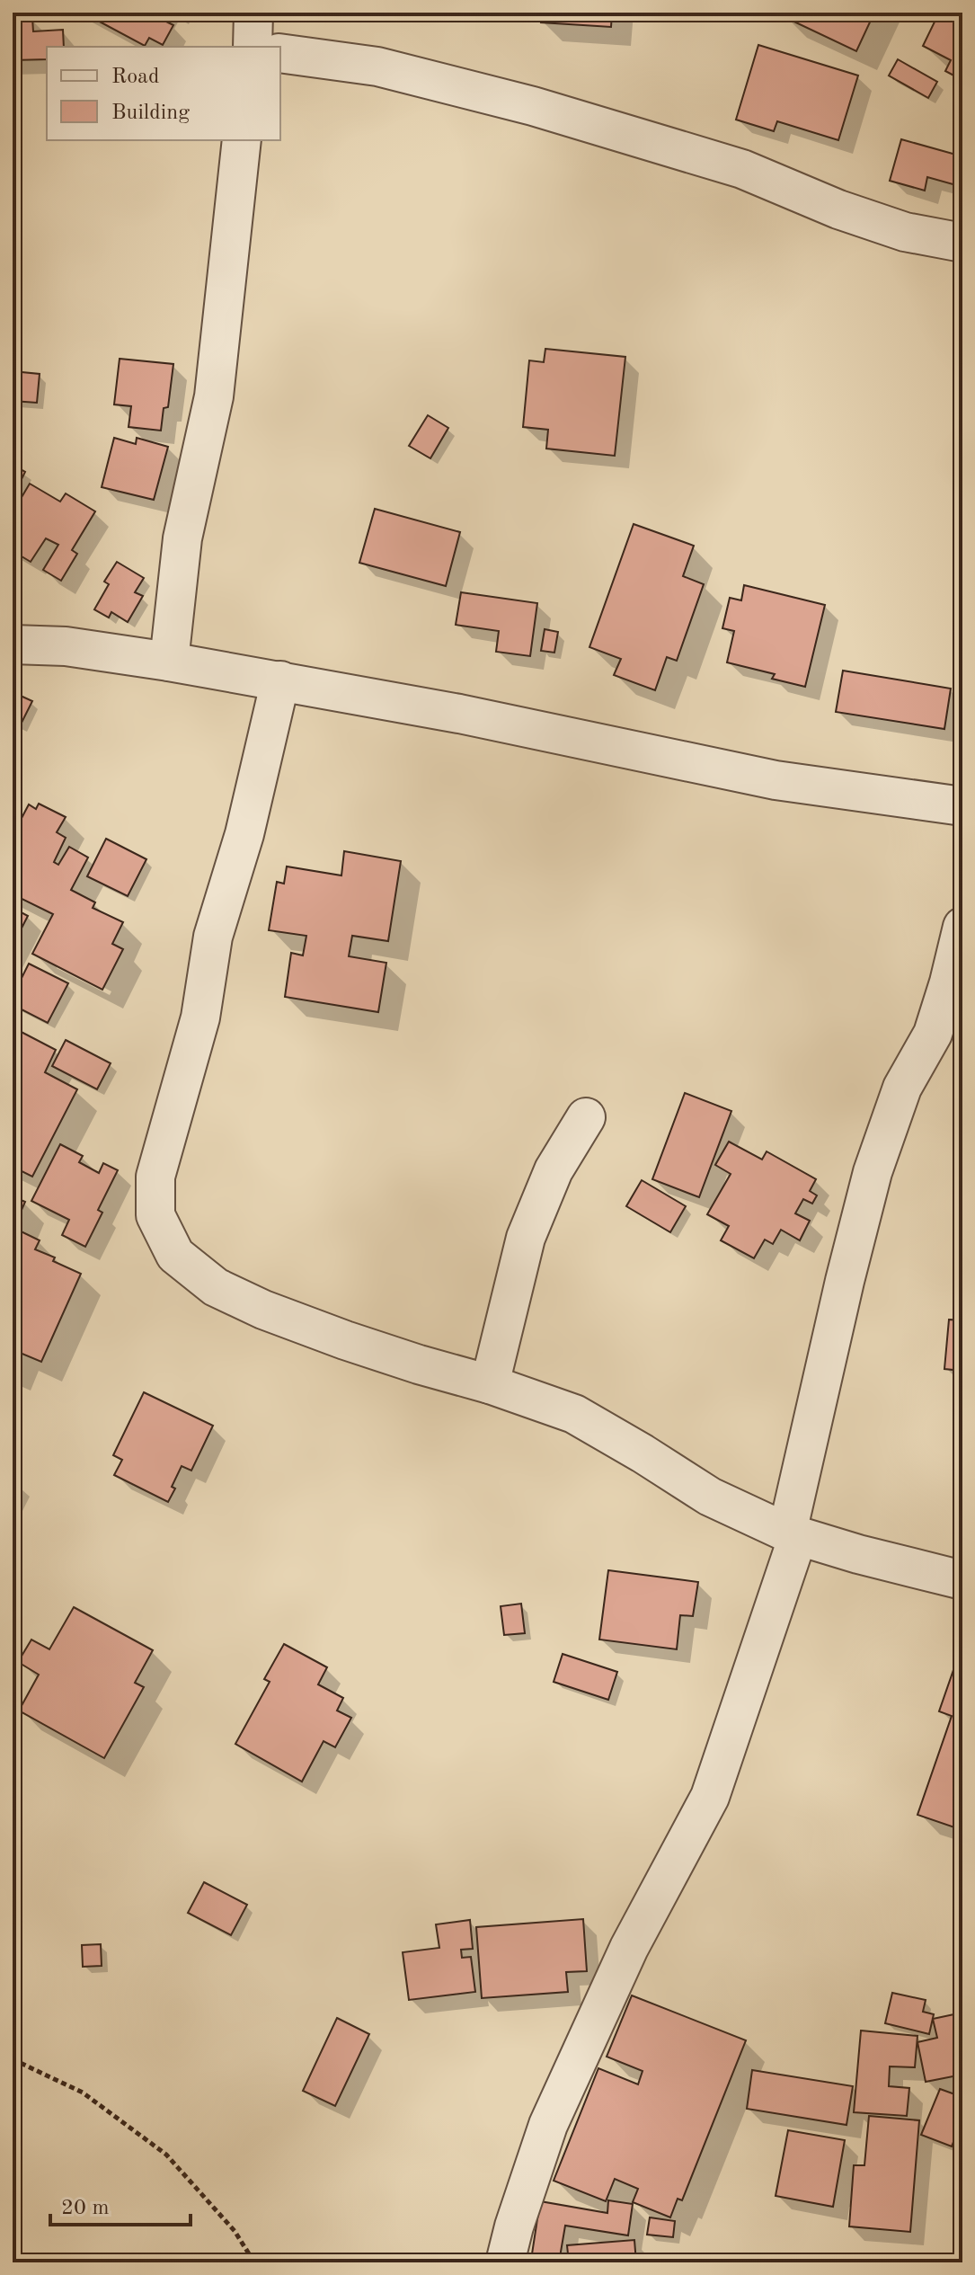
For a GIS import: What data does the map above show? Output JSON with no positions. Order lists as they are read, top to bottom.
{
  "legend": ["Road", "Building"],
  "scale_bar": "20 m"
}
